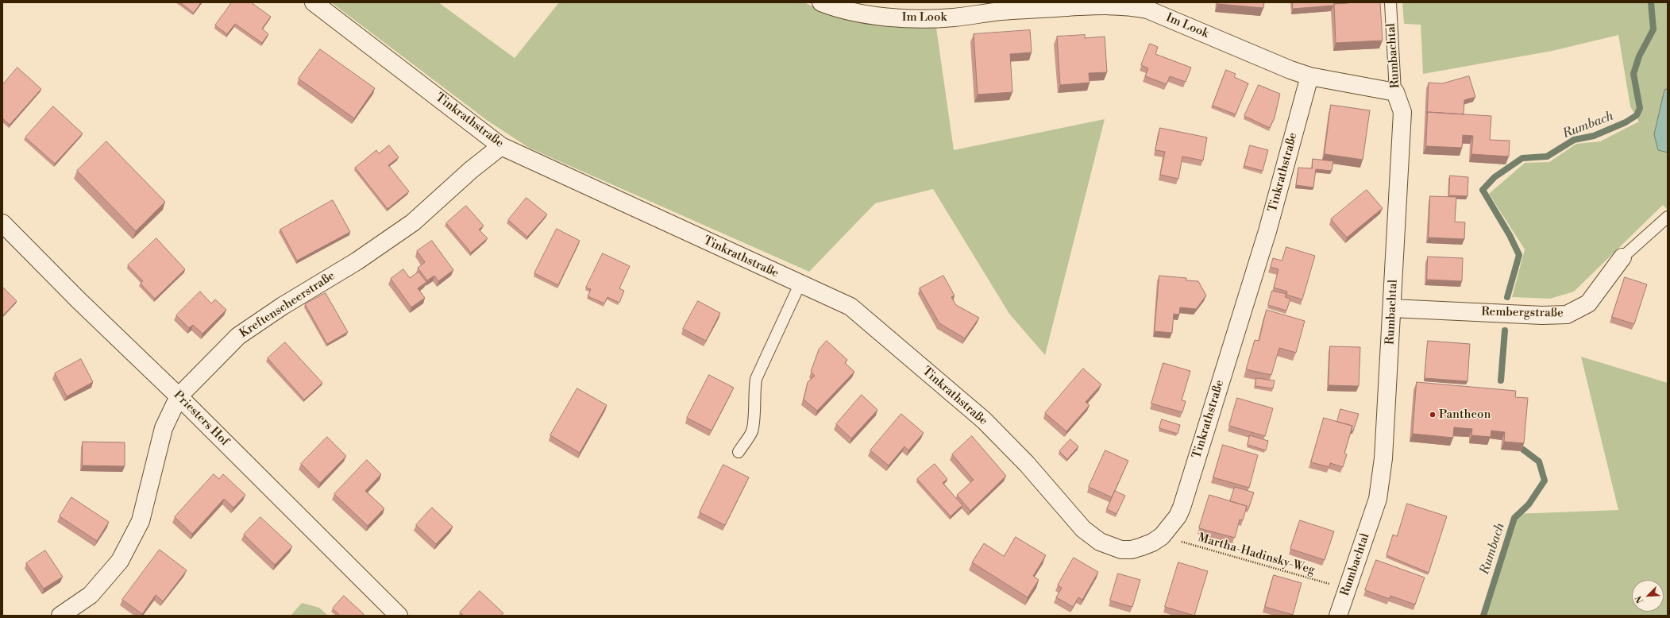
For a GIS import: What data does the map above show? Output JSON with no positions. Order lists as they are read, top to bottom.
{
  "streets": {
    "street": [
      "Im Look",
      "Rumbachtal",
      "Tinkrathstraße",
      "Kreftenscheerstraße",
      "Rembergstraße",
      "Priesters Hof"
    ],
    "path": ["Martha-Hadinsky-Weg"]
  },
  "crossings": [
    ["Im Look", "Rumbachtal"],
    ["Im Look", "Tinkrathstraße"],
    ["Rumbachtal", "Rembergstraße"],
    ["Rumbachtal", "Martha-Hadinsky-Weg"],
    ["Tinkrathstraße", "Kreftenscheerstraße"],
    ["Tinkrathstraße", "Martha-Hadinsky-Weg"],
    ["Kreftenscheerstraße", "Priesters Hof"]
  ],
  "water": ["Rumbach"],
  "places": ["Pantheon"],
  "north": "bottom left"
}
